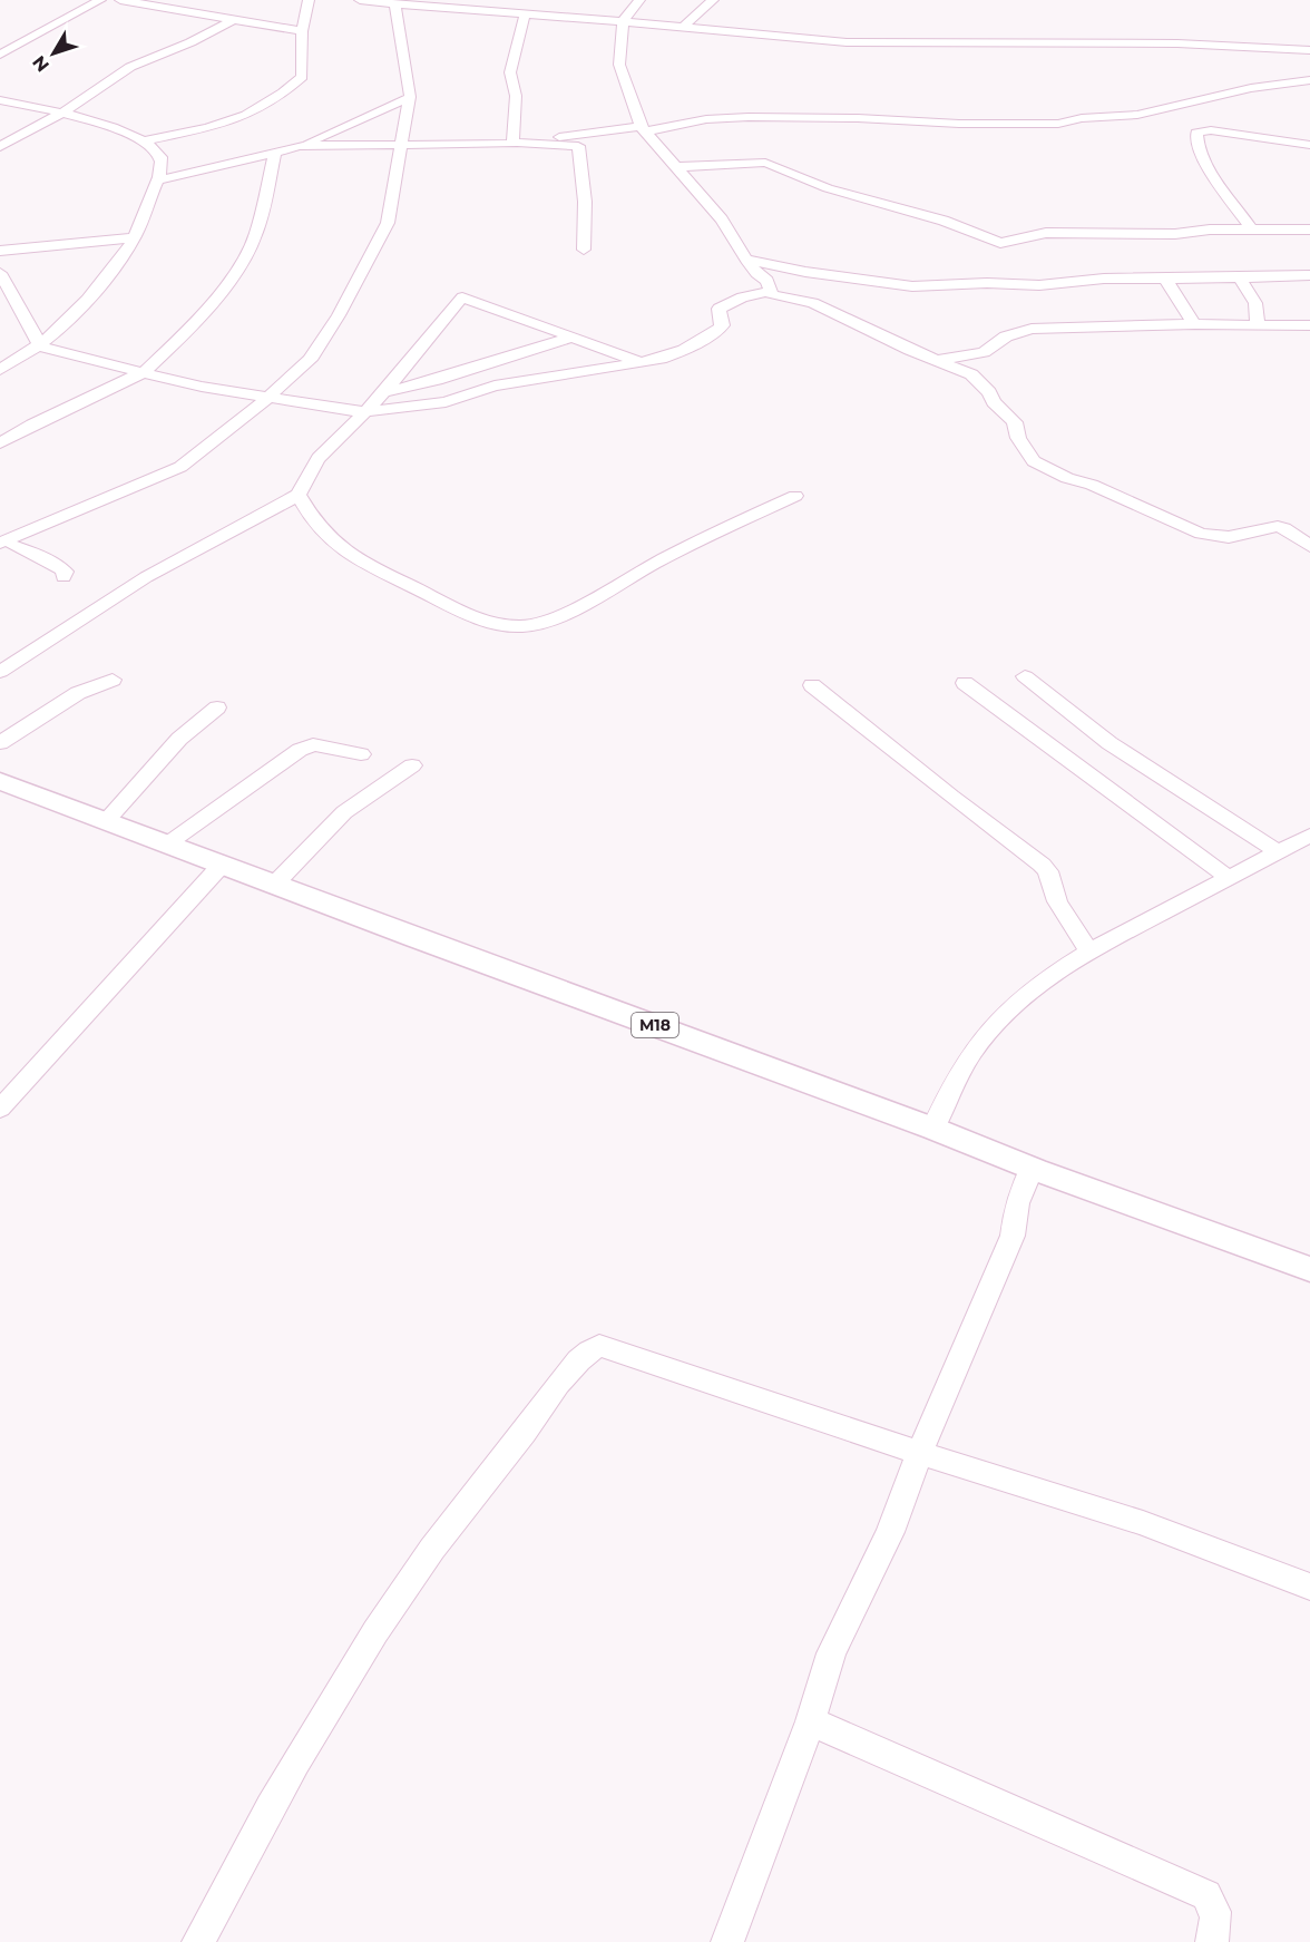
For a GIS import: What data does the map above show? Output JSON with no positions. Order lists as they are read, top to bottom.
{
  "streets": {
    "main road": ["M18"]
  },
  "north": "bottom left"
}
